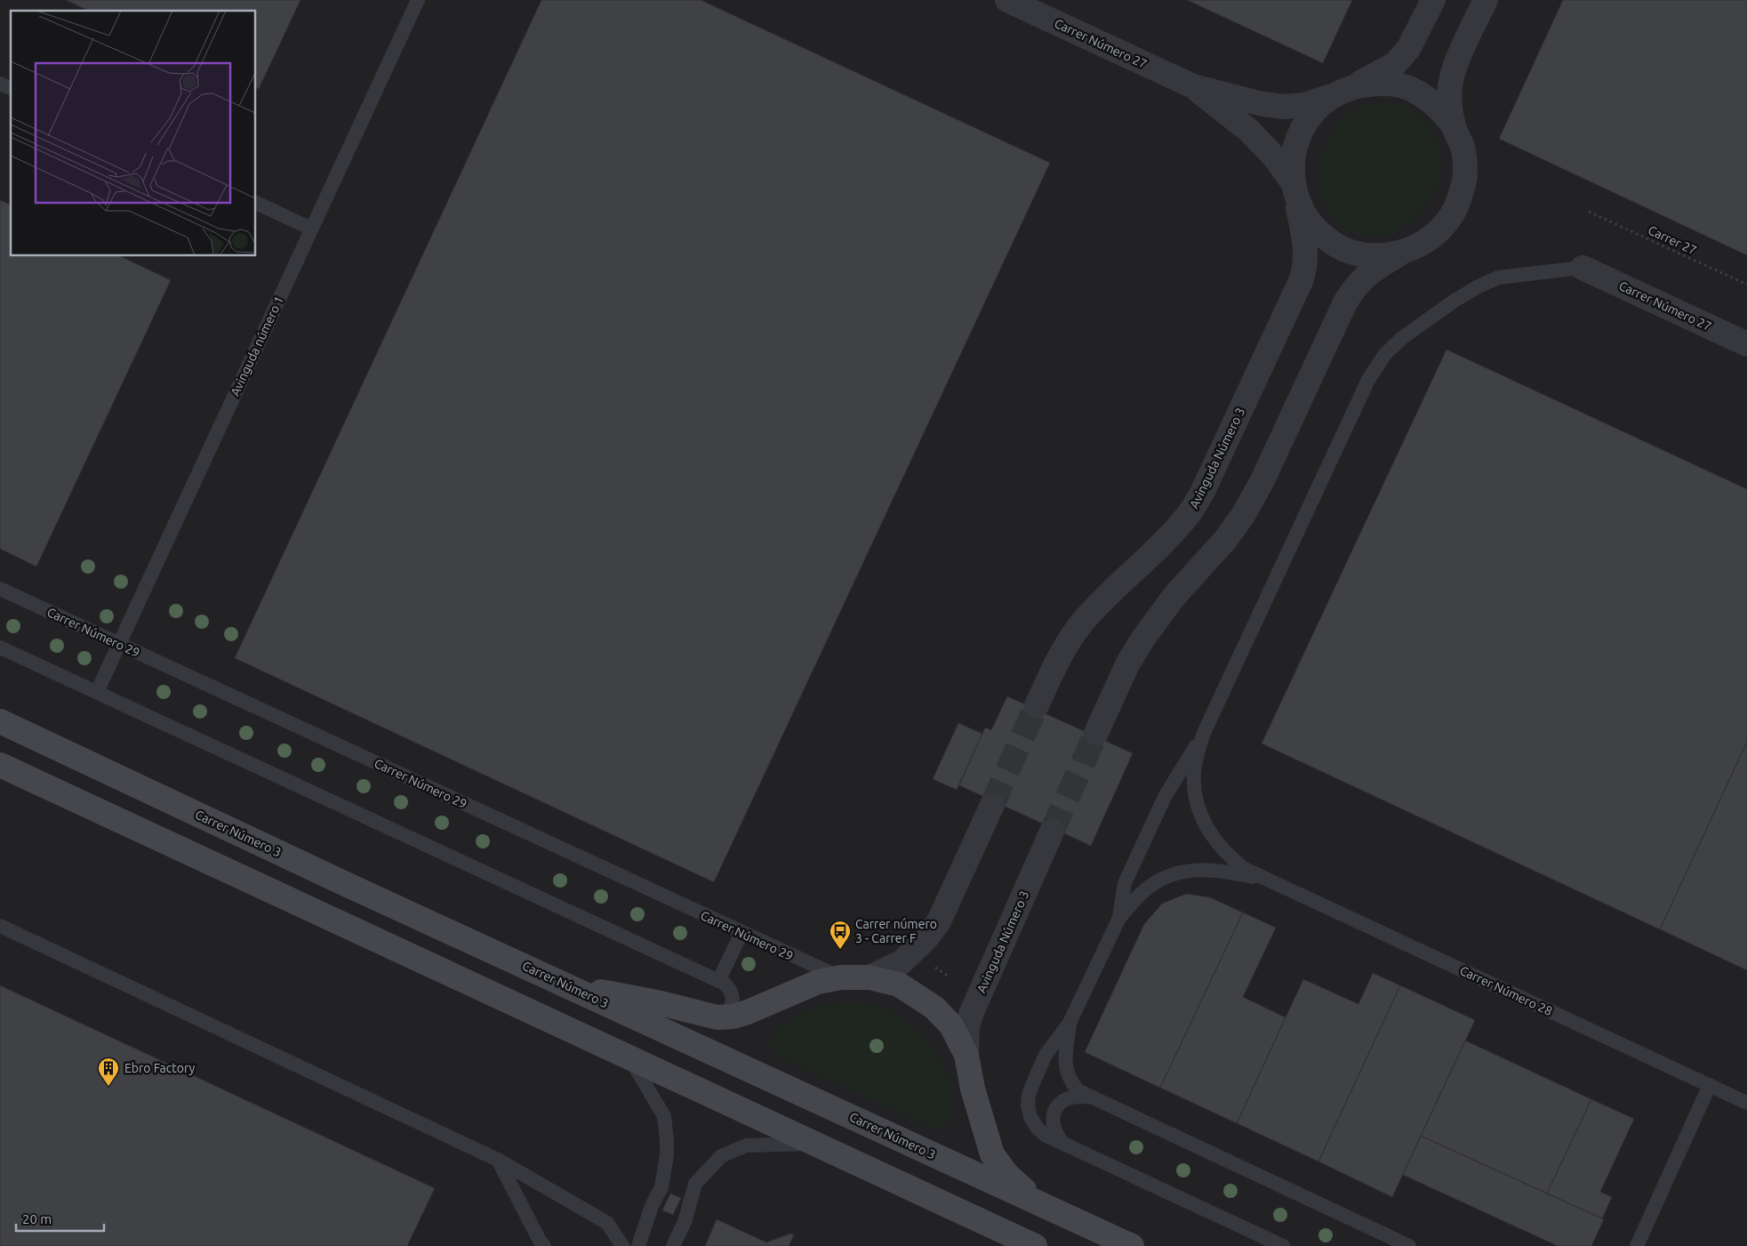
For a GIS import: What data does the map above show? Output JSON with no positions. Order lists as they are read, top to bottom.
{
  "streets": {
    "main road": ["Carrer Número 3"],
    "street": ["Carrer Número 27", "Avinguda Número 3"],
    "lane": ["Avinguda número 1", "Carrer Número 29", "Carrer Número 28"],
    "path": ["Carrer 27"]
  },
  "crossings": [
    ["Carrer Número 27", "Avinguda Número 3"],
    ["Avinguda número 1", "Carrer Número 29"]
  ],
  "places": {
    "bus stop": ["Carrer número 3 - Carrer F"],
    "building": ["Ebro Factory"]
  },
  "scale_bar": "20 m"
}
